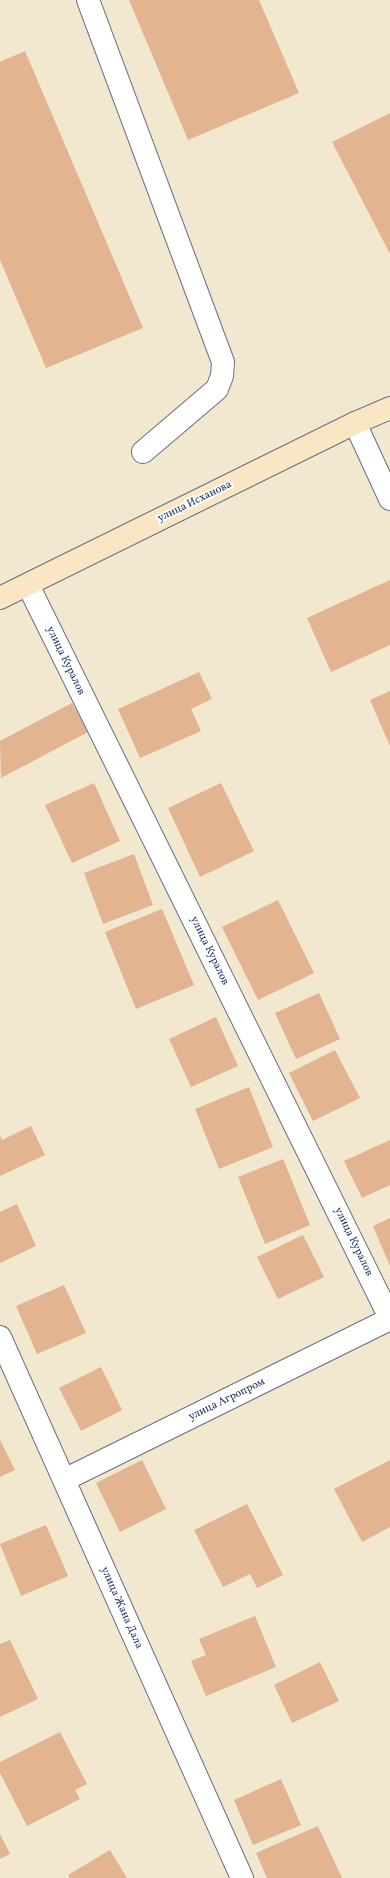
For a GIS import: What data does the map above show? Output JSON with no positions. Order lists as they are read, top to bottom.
{
  "streets": {
    "main road": ["улица Исханова"],
    "street": ["улица Куралов", "улица Агропром", "улица Жана Дала"]
  },
  "crossings": [
    ["улица Исханова", "улица Куралов"],
    ["улица Куралов", "улица Агропром"],
    ["улица Агропром", "улица Жана Дала"]
  ]
}
